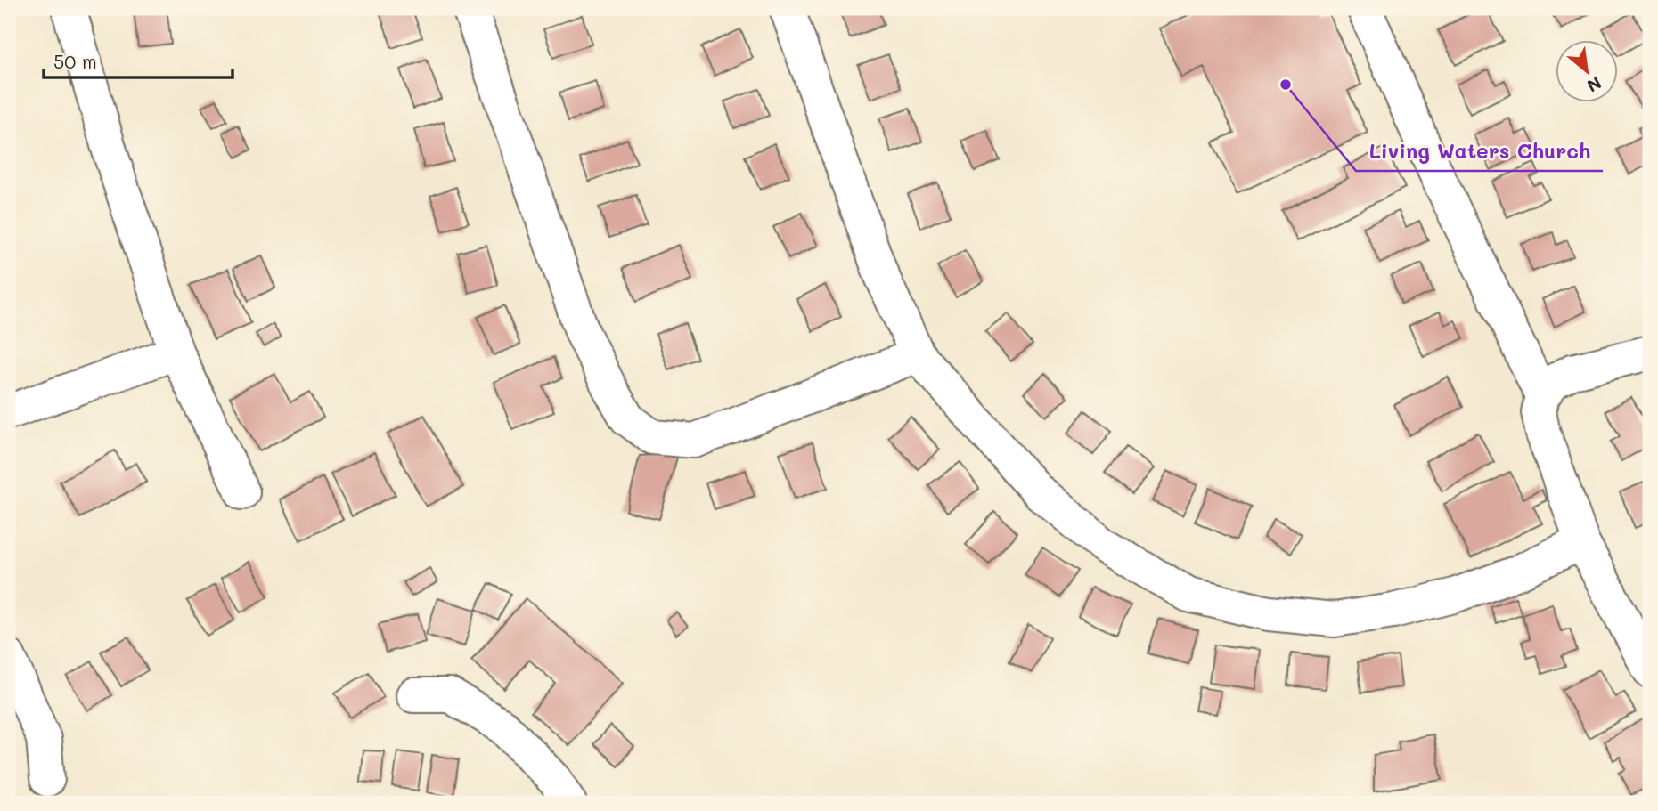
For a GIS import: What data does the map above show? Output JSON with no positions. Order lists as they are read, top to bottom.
{
  "places": ["Living Waters Church"],
  "scale_bar": "50 m",
  "north": "bottom right"
}
